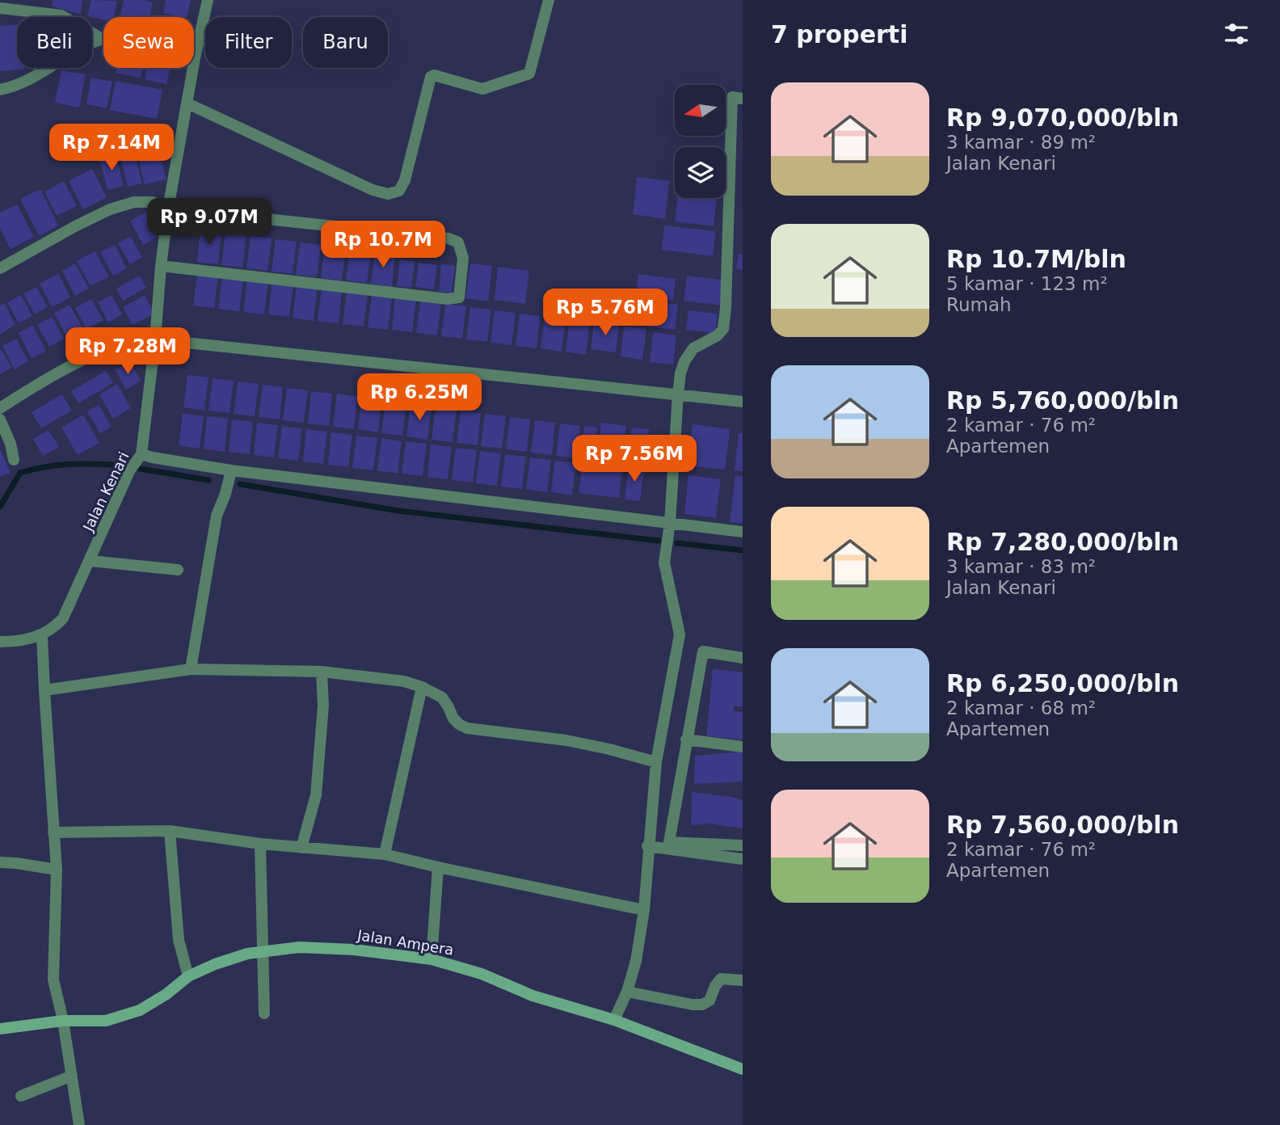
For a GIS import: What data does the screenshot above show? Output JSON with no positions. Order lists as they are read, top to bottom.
{
  "streets": {
    "street": ["Jalan Kenari", "Jalan Ampera"]
  },
  "north": "left",
  "page": {
    "heading": "7 properti",
    "chip": [
      "Beli",
      "Sewa",
      "Filter",
      "Baru"
    ],
    "list": [
      {
        "name": "Rp 9,070,000/bln",
        "note": "3 kamar · 89 m² · Jalan Kenari"
      },
      {
        "name": "Rp 10.7M/bln",
        "note": "5 kamar · 123 m² · Rumah"
      },
      {
        "name": "Rp 5,760,000/bln",
        "note": "2 kamar · 76 m² · Apartemen"
      },
      {
        "name": "Rp 7,280,000/bln",
        "note": "3 kamar · 83 m² · Jalan Kenari"
      },
      {
        "name": "Rp 6,250,000/bln",
        "note": "2 kamar · 68 m² · Apartemen"
      },
      {
        "name": "Rp 7,560,000/bln",
        "note": "2 kamar · 76 m² · Apartemen"
      }
    ],
    "price": [
      "Rp 7.14M",
      "Rp 9.07M",
      "Rp 10.7M",
      "Rp 5.76M",
      "Rp 7.28M",
      "Rp 6.25M",
      "Rp 7.56M"
    ]
  }
}
